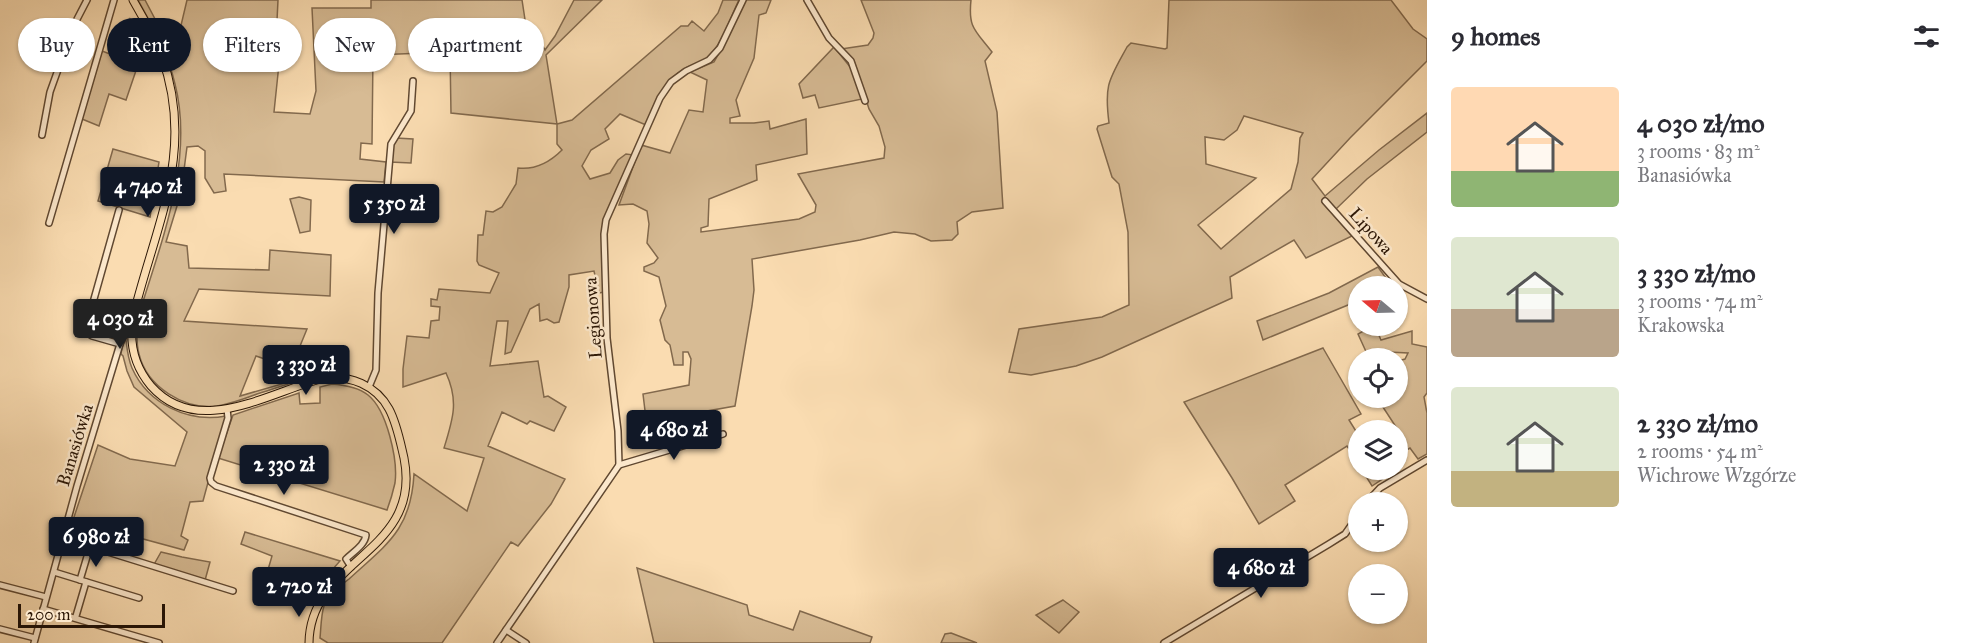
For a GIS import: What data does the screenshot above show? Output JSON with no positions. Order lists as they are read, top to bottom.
{
  "streets": {
    "street": ["Lipowa", "Legionowa", "Banasiówka"]
  },
  "scale_bar": "200 m",
  "north": "left",
  "page": {
    "heading": "9 homes",
    "chip": [
      "Buy",
      "Rent",
      "Filters",
      "New",
      "Apartment"
    ],
    "list": [
      {
        "name": "4 030 zł/mo",
        "note": "3 rooms · 83 m² · Banasiówka"
      },
      {
        "name": "3 330 zł/mo",
        "note": "3 rooms · 74 m² · Krakowska"
      },
      {
        "name": "2 330 zł/mo",
        "note": "2 rooms · 54 m² · Wichrowe Wzgórze"
      }
    ],
    "price": [
      "4 740 zł",
      "5 350 zł",
      "4 030 zł",
      "3 330 zł",
      "4 680 zł",
      "2 330 zł",
      "6 980 zł",
      "4 680 zł",
      "2 720 zł"
    ],
    "map_buttons": ["+", "−"],
    "scale": "200 m"
  }
}
